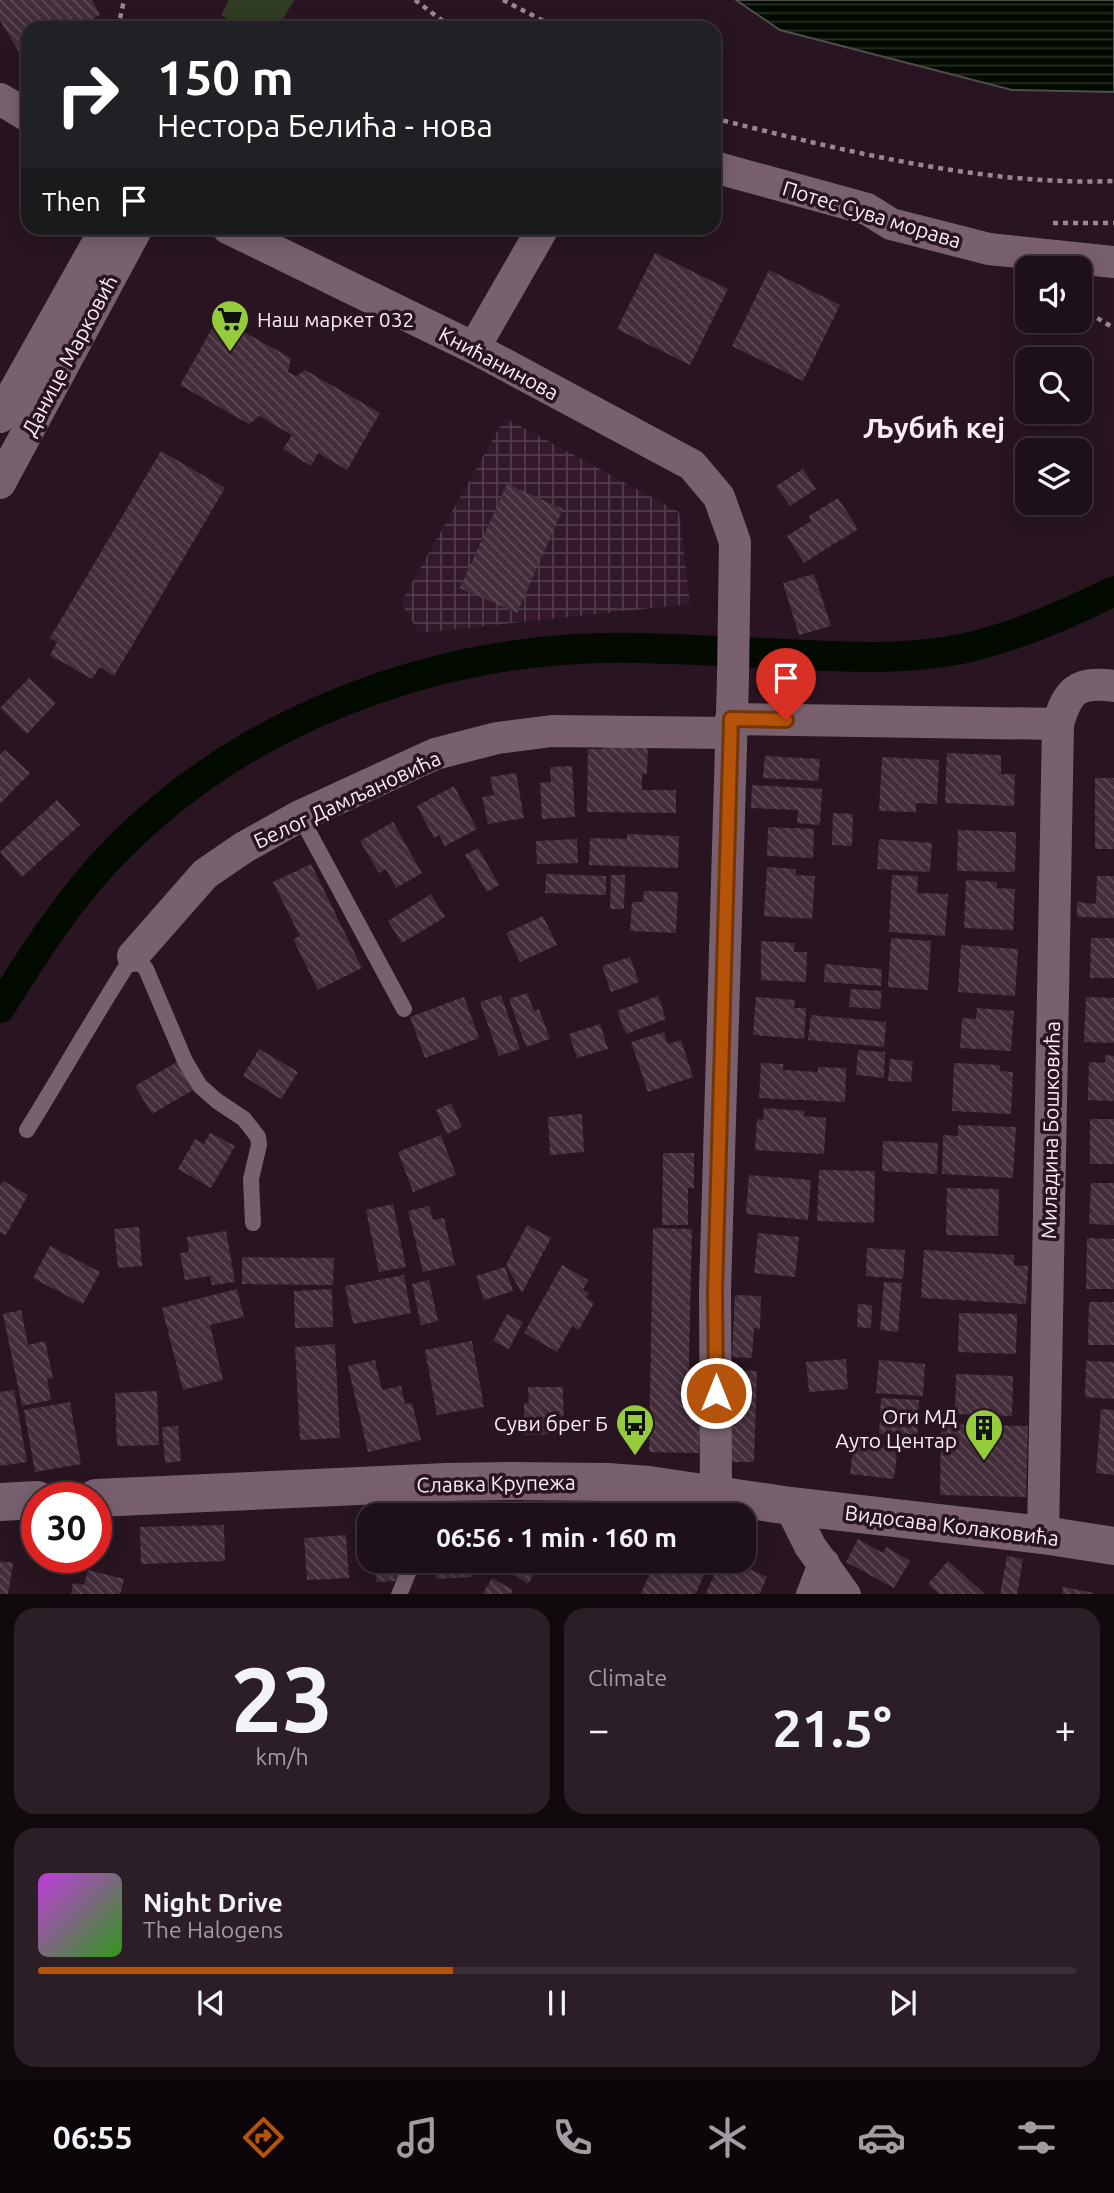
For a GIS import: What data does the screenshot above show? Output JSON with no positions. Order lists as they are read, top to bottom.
{
  "streets": {
    "street": [
      "Потес Сува морава",
      "Данице Марковић",
      "Книћанинова",
      "Белог Дамљановића",
      "Миладина Бошковића",
      "Славка Крупежа",
      "Видосава Колаковића"
    ]
  },
  "crossings": [
    ["Книћанинова", "Белог Дамљановића"],
    ["Белог Дамљановића", "Миладина Бошковића"],
    ["Миладина Бошковића", "Видосава Колаковића"],
    ["Славка Крупежа", "Видосава Колаковића"]
  ],
  "districts": ["Љубић кеј"],
  "places": {
    "supermarket": ["Наш маркет 032"],
    "bus stop": ["Суви брег Б"],
    "building": ["Оги МД Ауто Центар"]
  },
  "page": {
    "turn": ["150 m", "Нестора Белића - нова"],
    "then": "Then",
    "limit": "30",
    "trip": "06:56 · 1 min · 160 m",
    "tile": [
      ["23", "km/h"],
      "Climate"
    ],
    "heat": ["−", "21.5°", "+"],
    "song": ["Night Drive", "The Halogens"],
    "tabs": "06:55"
  }
}
